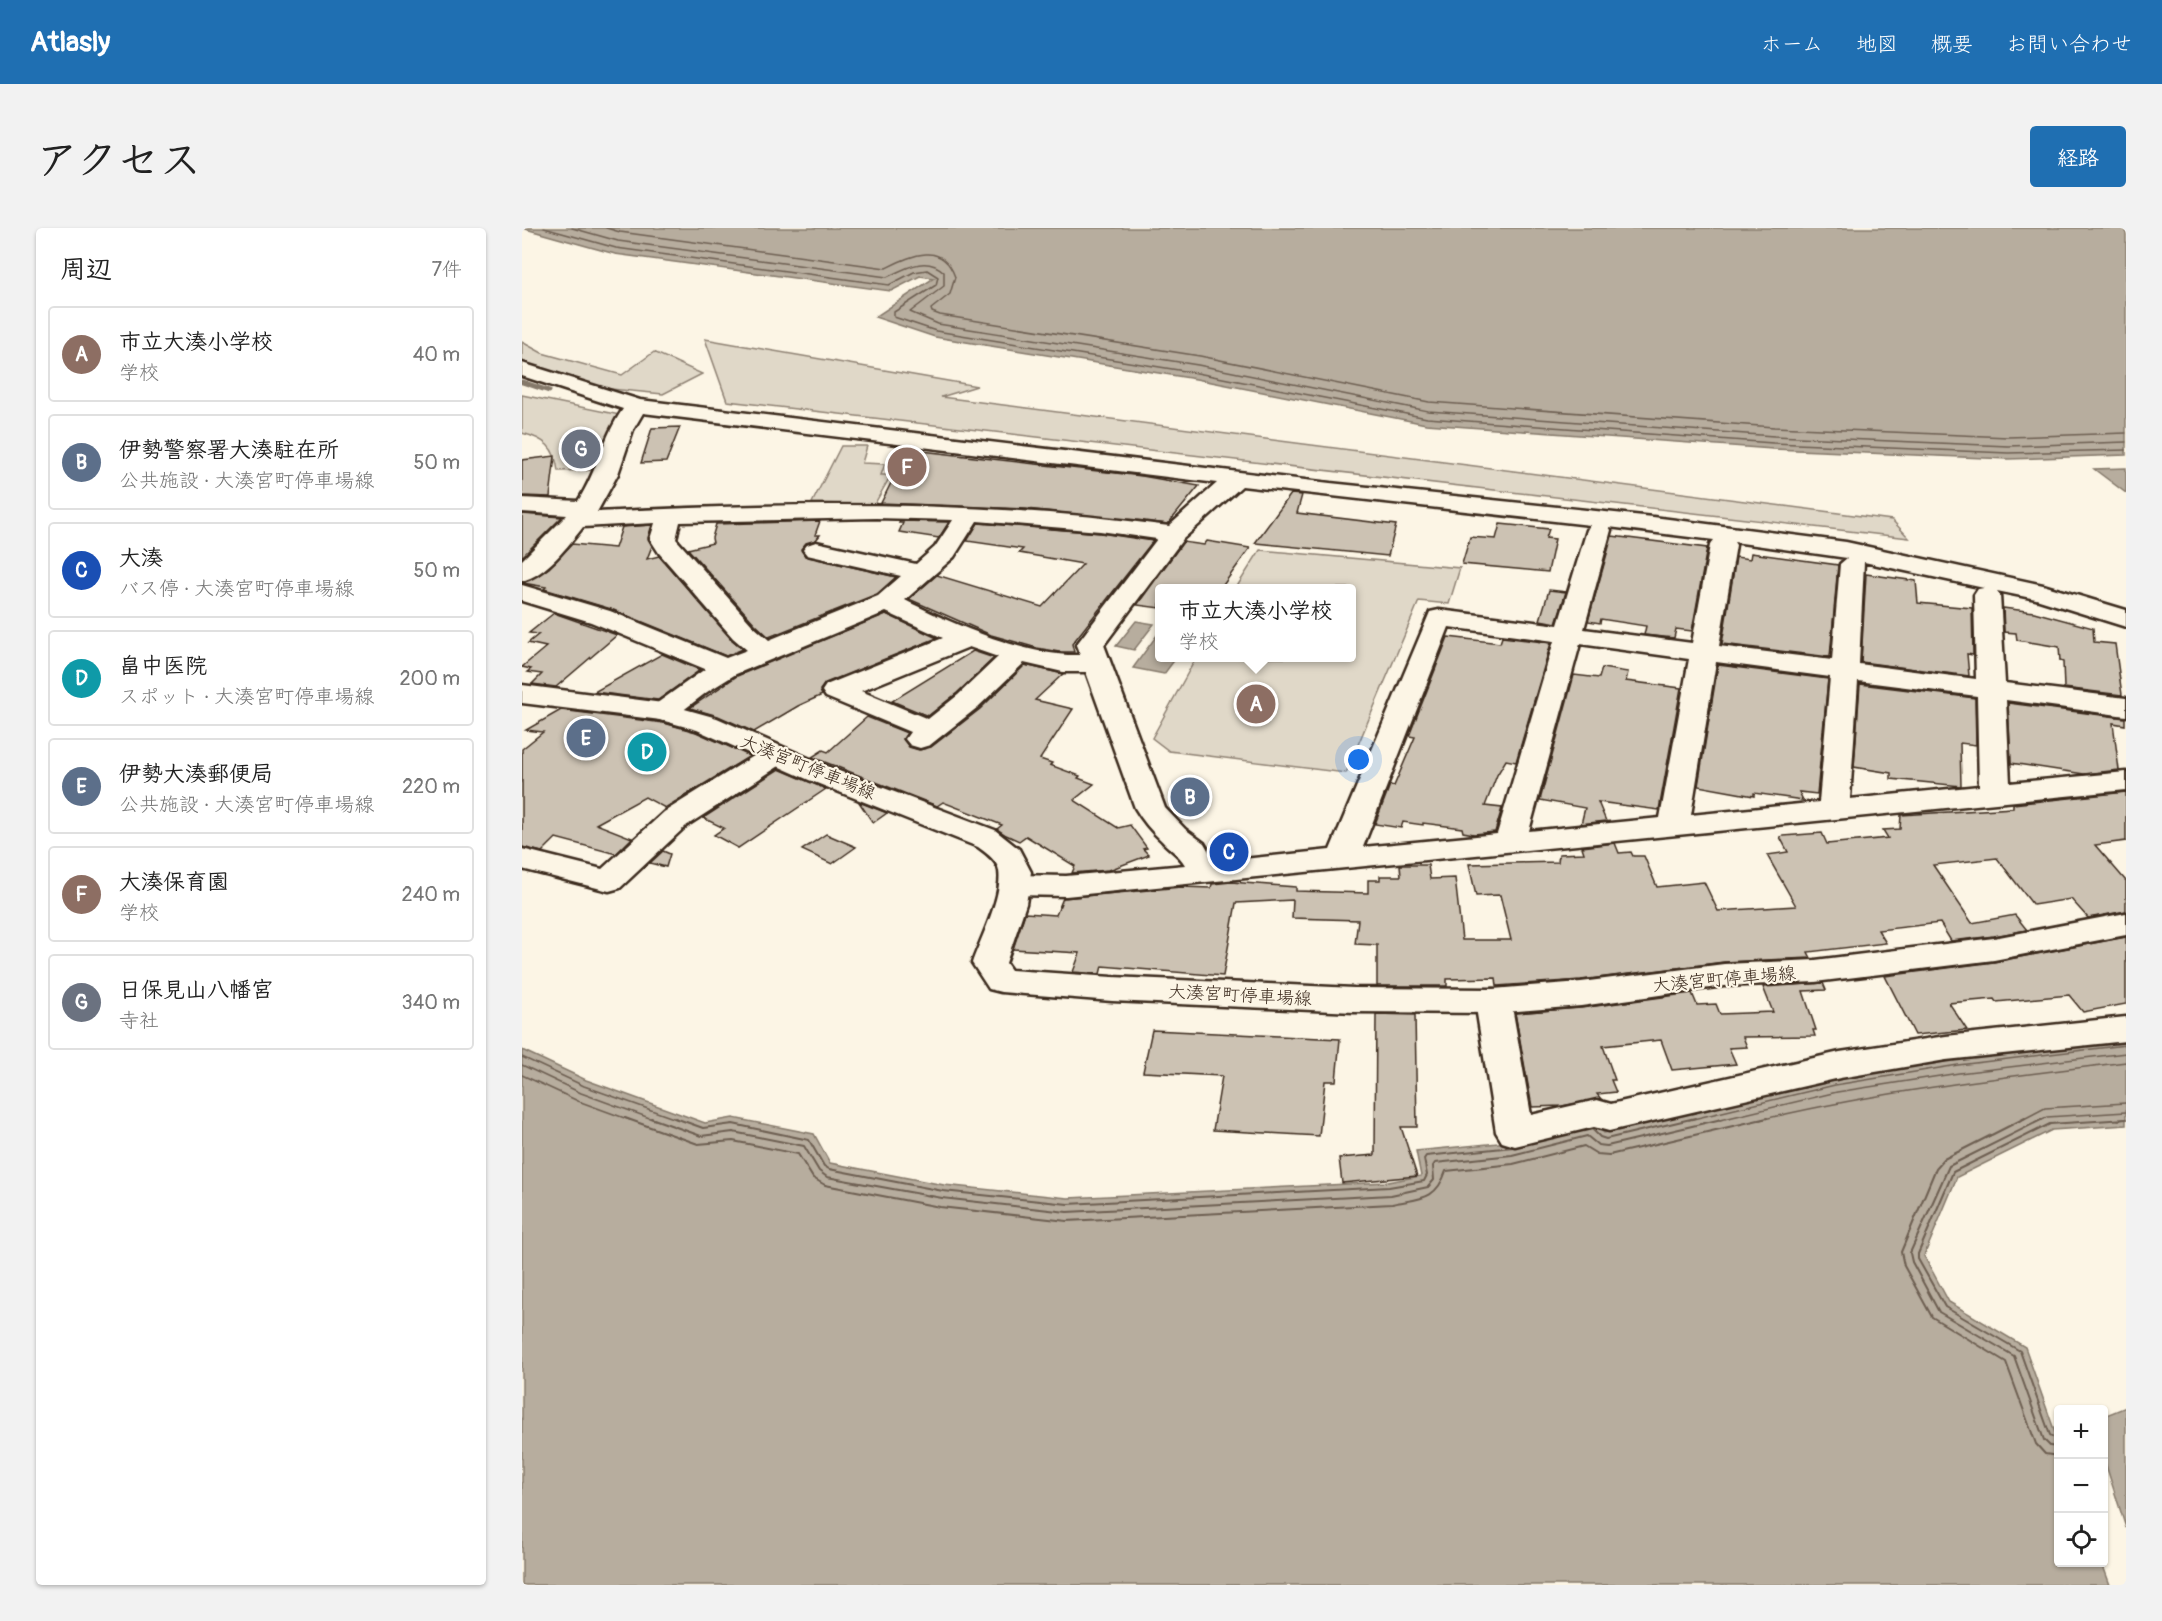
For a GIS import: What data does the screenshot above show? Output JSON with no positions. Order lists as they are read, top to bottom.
{
  "streets": {
    "street": ["大湊宮町停車場線"]
  },
  "page": {
    "header": "Atlasly",
    "nav": [
      "ホーム",
      "地図",
      "概要",
      "お問い合わせ"
    ],
    "title": "アクセス",
    "buttons": "経路",
    "heading": ["周辺", "7件"],
    "list": [
      {
        "mark": "A",
        "name": "市立大湊小学校",
        "note": "学校",
        "value": "40 m"
      },
      {
        "mark": "B",
        "name": "伊勢警察署大湊駐在所",
        "note": "公共施設 · 大湊宮町停車場線",
        "value": "50 m"
      },
      {
        "mark": "C",
        "name": "大湊",
        "note": "バス停 · 大湊宮町停車場線",
        "value": "50 m"
      },
      {
        "mark": "D",
        "name": "畠中医院",
        "note": "スポット · 大湊宮町停車場線",
        "value": "200 m"
      },
      {
        "mark": "E",
        "name": "伊勢大湊郵便局",
        "note": "公共施設 · 大湊宮町停車場線",
        "value": "220 m"
      },
      {
        "mark": "F",
        "name": "大湊保育園",
        "note": "学校",
        "value": "240 m"
      },
      {
        "mark": "G",
        "name": "日保見山八幡宮",
        "note": "寺社",
        "value": "340 m"
      }
    ],
    "pins": [
      "G",
      "F",
      "A",
      "E",
      "D",
      "B",
      "C"
    ],
    "popup": ["市立大湊小学校", "学校"],
    "map_buttons": ["+", "−"]
  }
}
